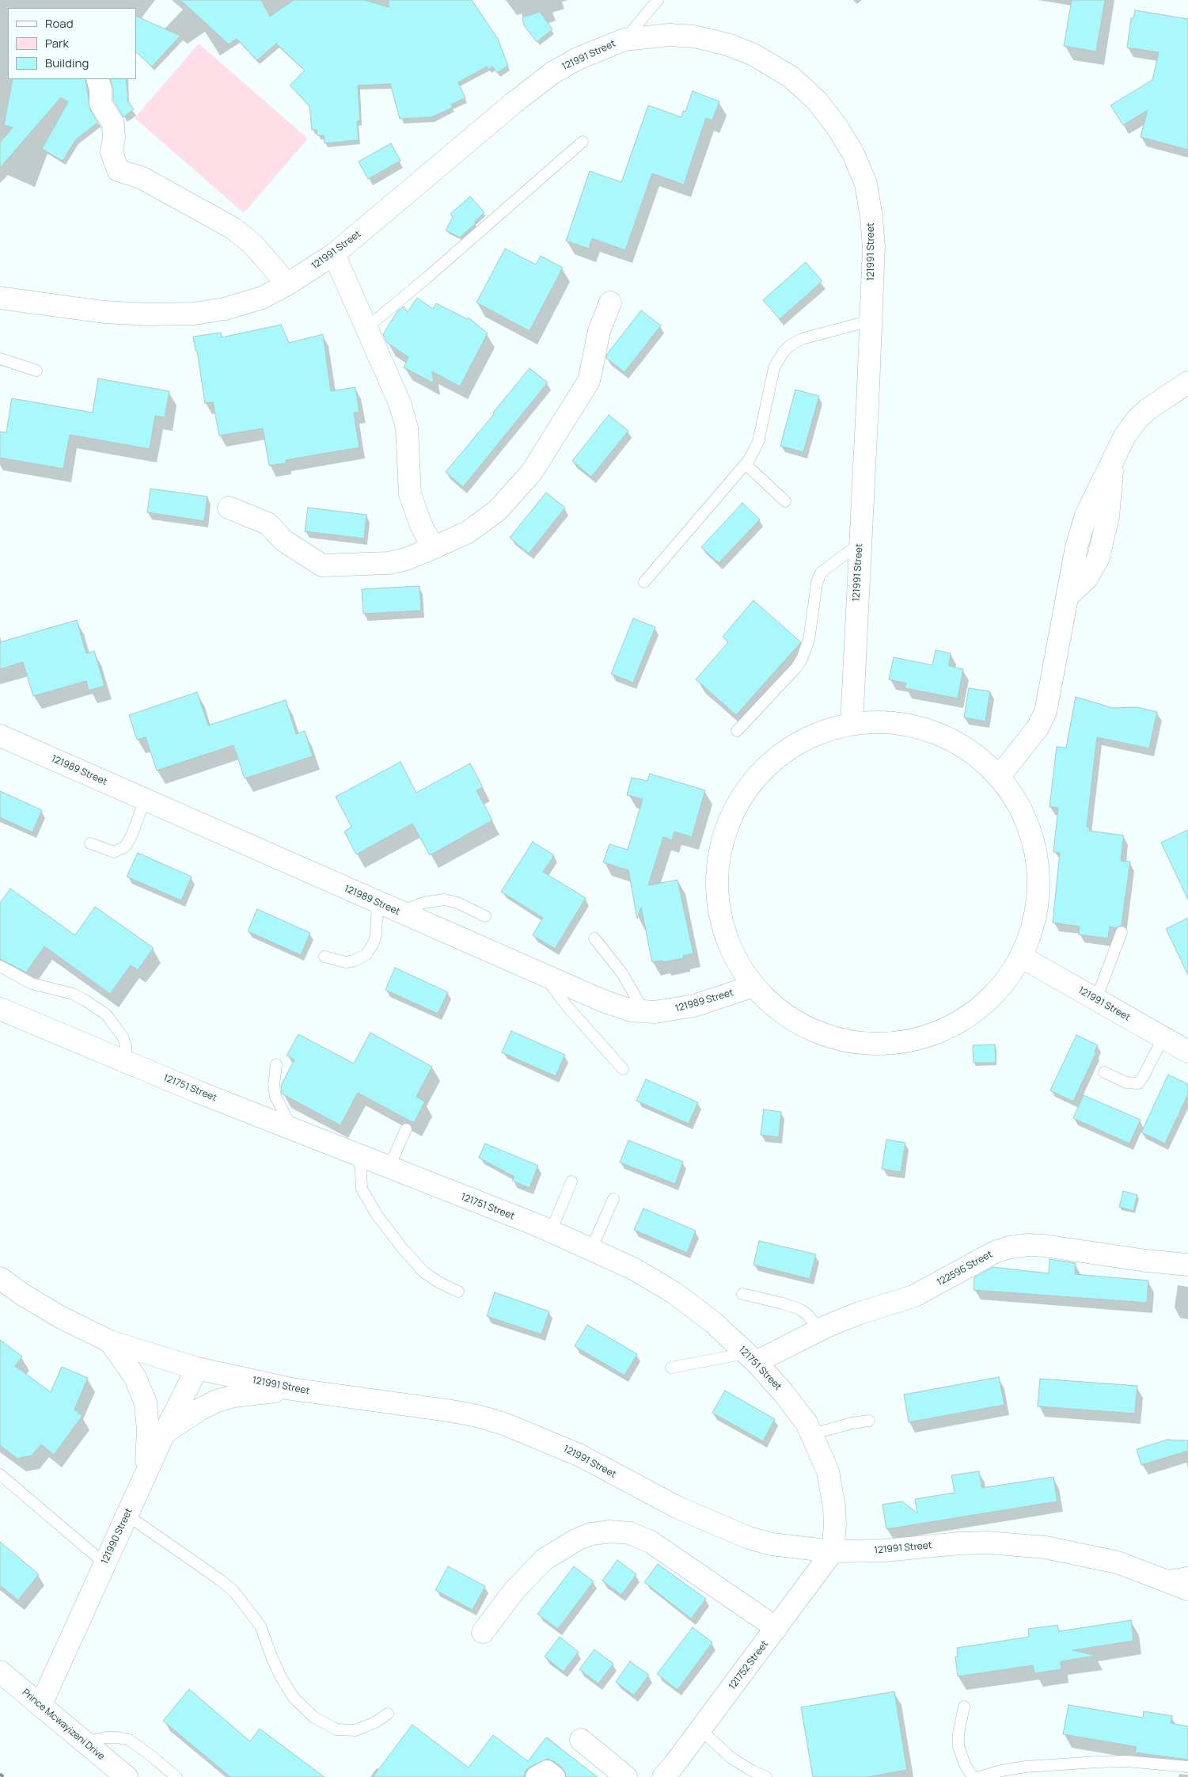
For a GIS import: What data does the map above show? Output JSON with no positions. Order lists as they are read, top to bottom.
{
  "streets": {
    "street": [
      "121991 Street",
      "121989 Street",
      "121751 Street",
      "122596 Street",
      "121990 Street",
      "121752 Street",
      "Prince Mcwayizeni Drive"
    ]
  },
  "crossings": [
    ["121991 Street", "121751 Street"],
    ["121991 Street", "121990 Street"],
    ["121991 Street", "121752 Street"],
    ["121751 Street", "122596 Street"],
    ["121751 Street", "121752 Street"],
    ["121990 Street", "Prince Mcwayizeni Drive"]
  ],
  "legend": ["Road", "Park", "Building"]
}
